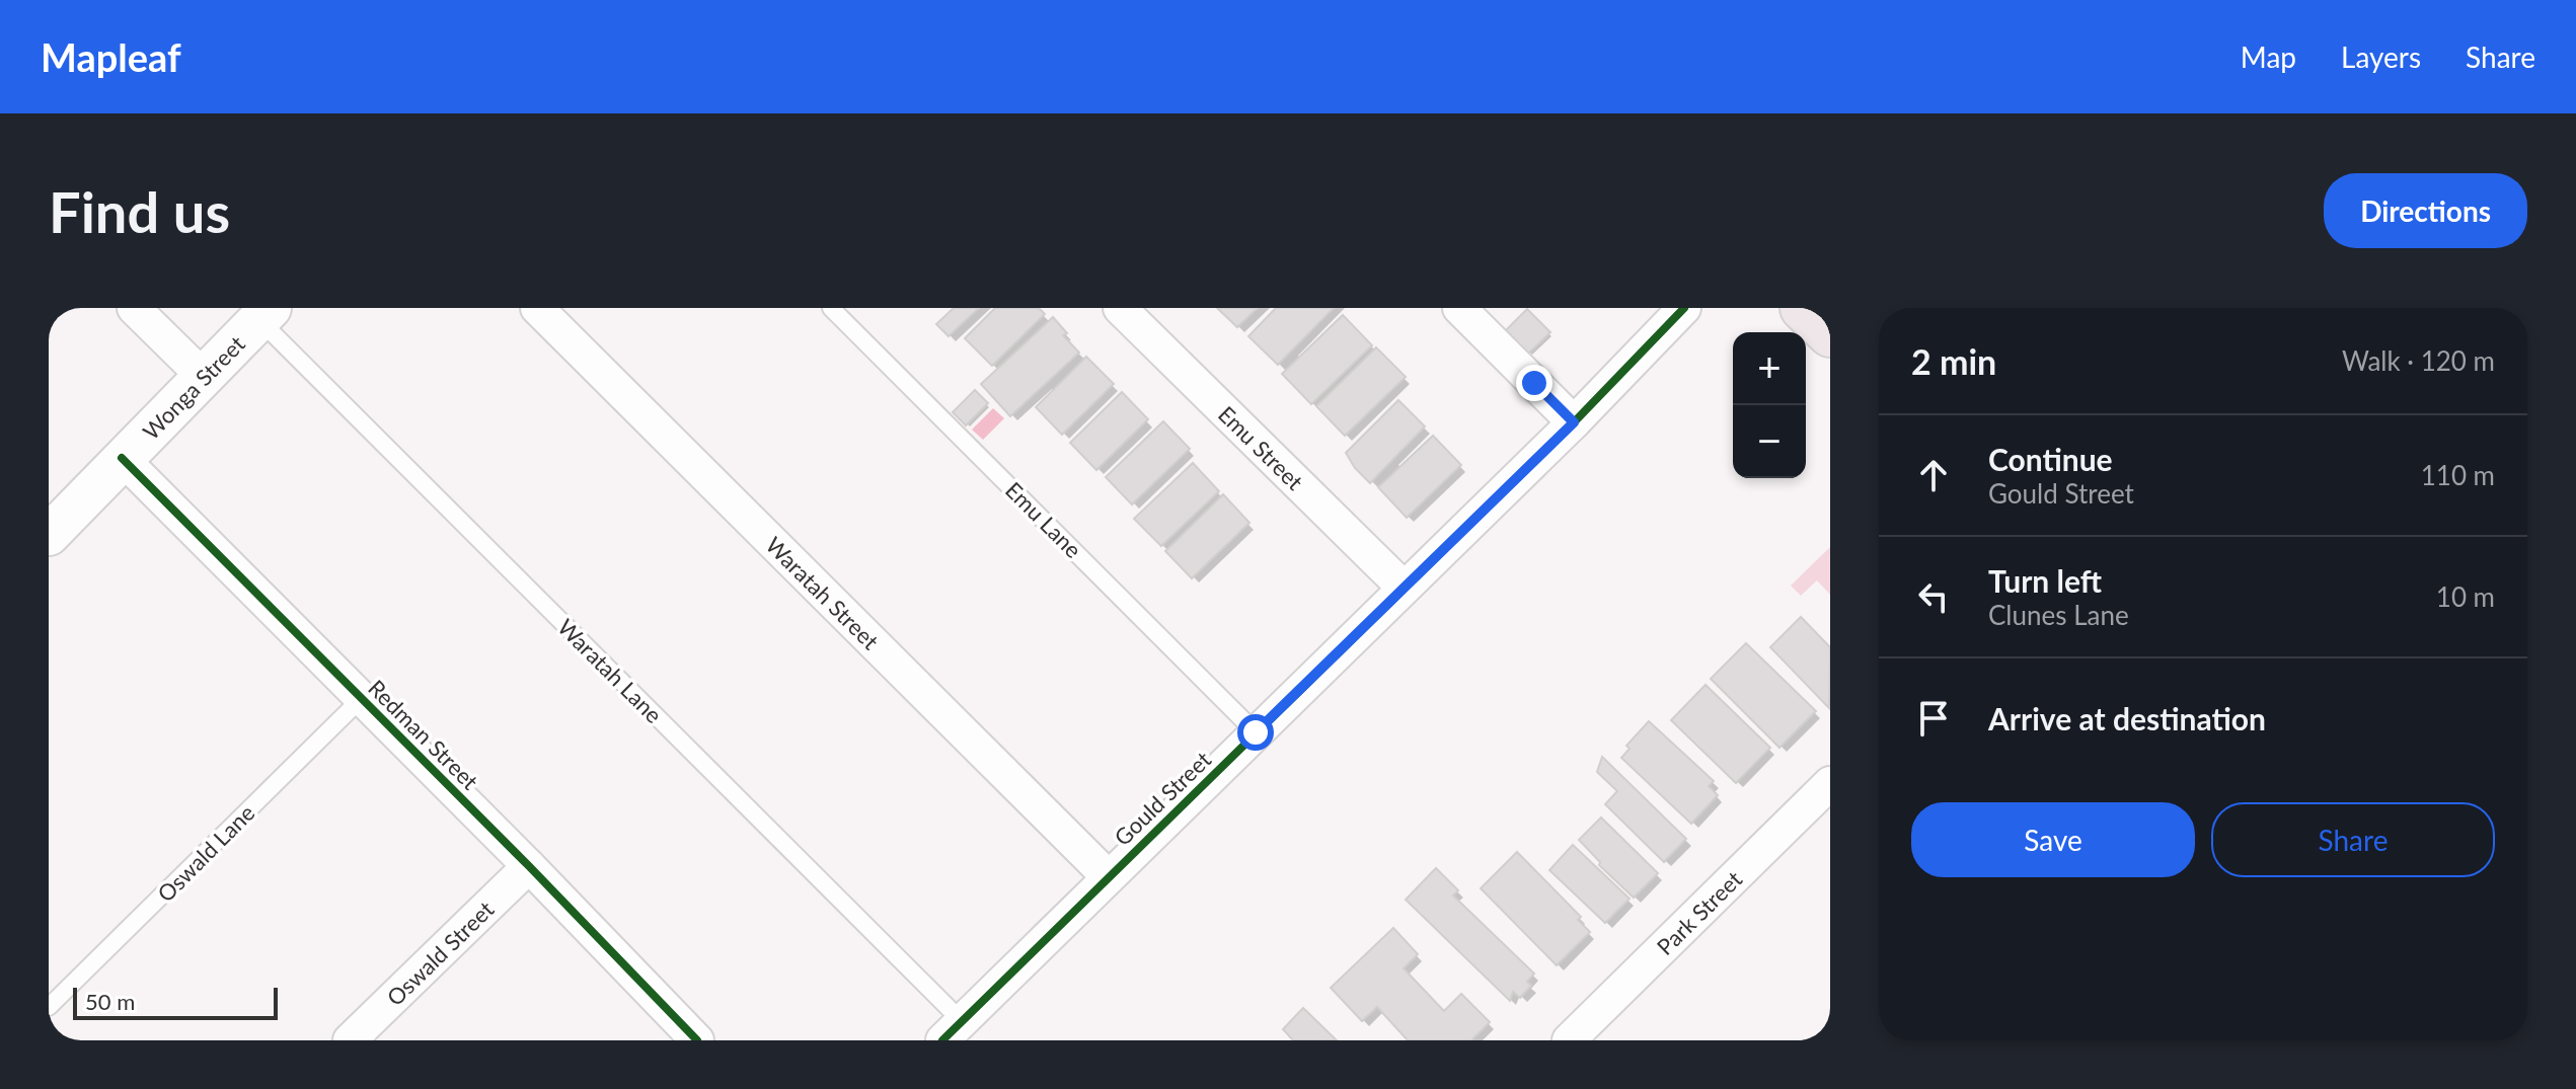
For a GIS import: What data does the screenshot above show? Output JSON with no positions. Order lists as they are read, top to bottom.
{
  "streets": {
    "street": [
      "Wonga Street",
      "Emu Street",
      "Waratah Street",
      "Redman Street",
      "Gould Street",
      "Park Street",
      "Oswald Street"
    ],
    "lane": ["Emu Lane", "Waratah Lane", "Oswald Lane"]
  },
  "crossings": [
    ["Wonga Street", "Waratah Lane"],
    ["Wonga Street", "Redman Street"],
    ["Emu Street", "Gould Street"],
    ["Emu Lane", "Gould Street"],
    ["Waratah Street", "Gould Street"],
    ["Waratah Lane", "Gould Street"],
    ["Redman Street", "Oswald Lane"],
    ["Redman Street", "Oswald Street"]
  ],
  "scale_bar": "50 m",
  "page": {
    "header": "Mapleaf",
    "nav": ["Map", "Layers", "Share"],
    "buttons": [
      "Directions",
      ["Save", "Share"]
    ],
    "title": "Find us",
    "heading": ["2 min", "Walk · 120 m"],
    "map_buttons": ["+", "−"],
    "list": [
      ["Continue", "Gould Street", "110 m"],
      ["Turn left", "Clunes Lane", "10 m"],
      "Arrive at destination"
    ],
    "scale": "50 m"
  }
}
